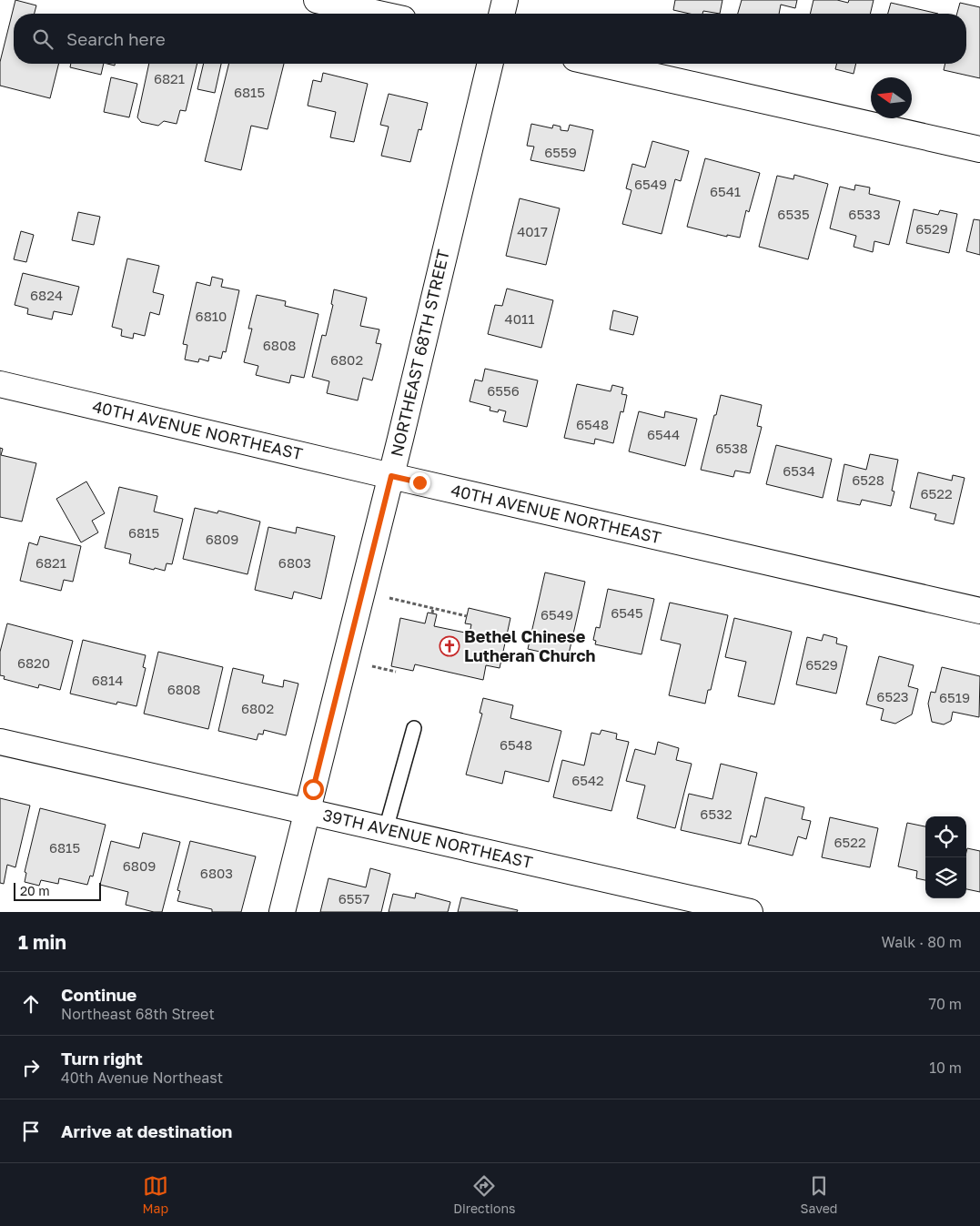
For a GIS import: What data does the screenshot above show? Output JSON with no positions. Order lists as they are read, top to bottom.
{
  "streets": {
    "street": ["NORTHEAST 68TH STREET", "40TH AVENUE NORTHEAST", "39TH AVENUE NORTHEAST"]
  },
  "crossings": [
    ["NORTHEAST 68TH STREET", "40TH AVENUE NORTHEAST"],
    ["NORTHEAST 68TH STREET", "39TH AVENUE NORTHEAST"]
  ],
  "places": {
    "church": ["Bethel Chinese Lutheran Church"]
  },
  "house_numbers": [
    "6821",
    "6815",
    "6559",
    "6549",
    "6541",
    "6535",
    "6533",
    "6529",
    "4017",
    "6824",
    "6810",
    "4011",
    "6808",
    "6802",
    "6556",
    "6548",
    "6544",
    "6538",
    "6534",
    "6528",
    "6522",
    "6815",
    "6809",
    "6821",
    "6803",
    "6545",
    "6549",
    "6820",
    "6529",
    "6814",
    "6808",
    "6523",
    "6519",
    "6802",
    "6548",
    "6542",
    "6532",
    "6522",
    "6815",
    "6809",
    "6803",
    "6557"
  ],
  "scale_bar": "20 m",
  "north": "left",
  "page": {
    "search": "Search here",
    "scale": "20 m",
    "heading": ["1 min", "Walk · 80 m"],
    "list": [
      ["Continue", "Northeast 68th Street", "70 m"],
      ["Turn right", "40th Avenue Northeast", "10 m"],
      "Arrive at destination"
    ],
    "nav": ["Map", "Directions", "Saved"]
  }
}
